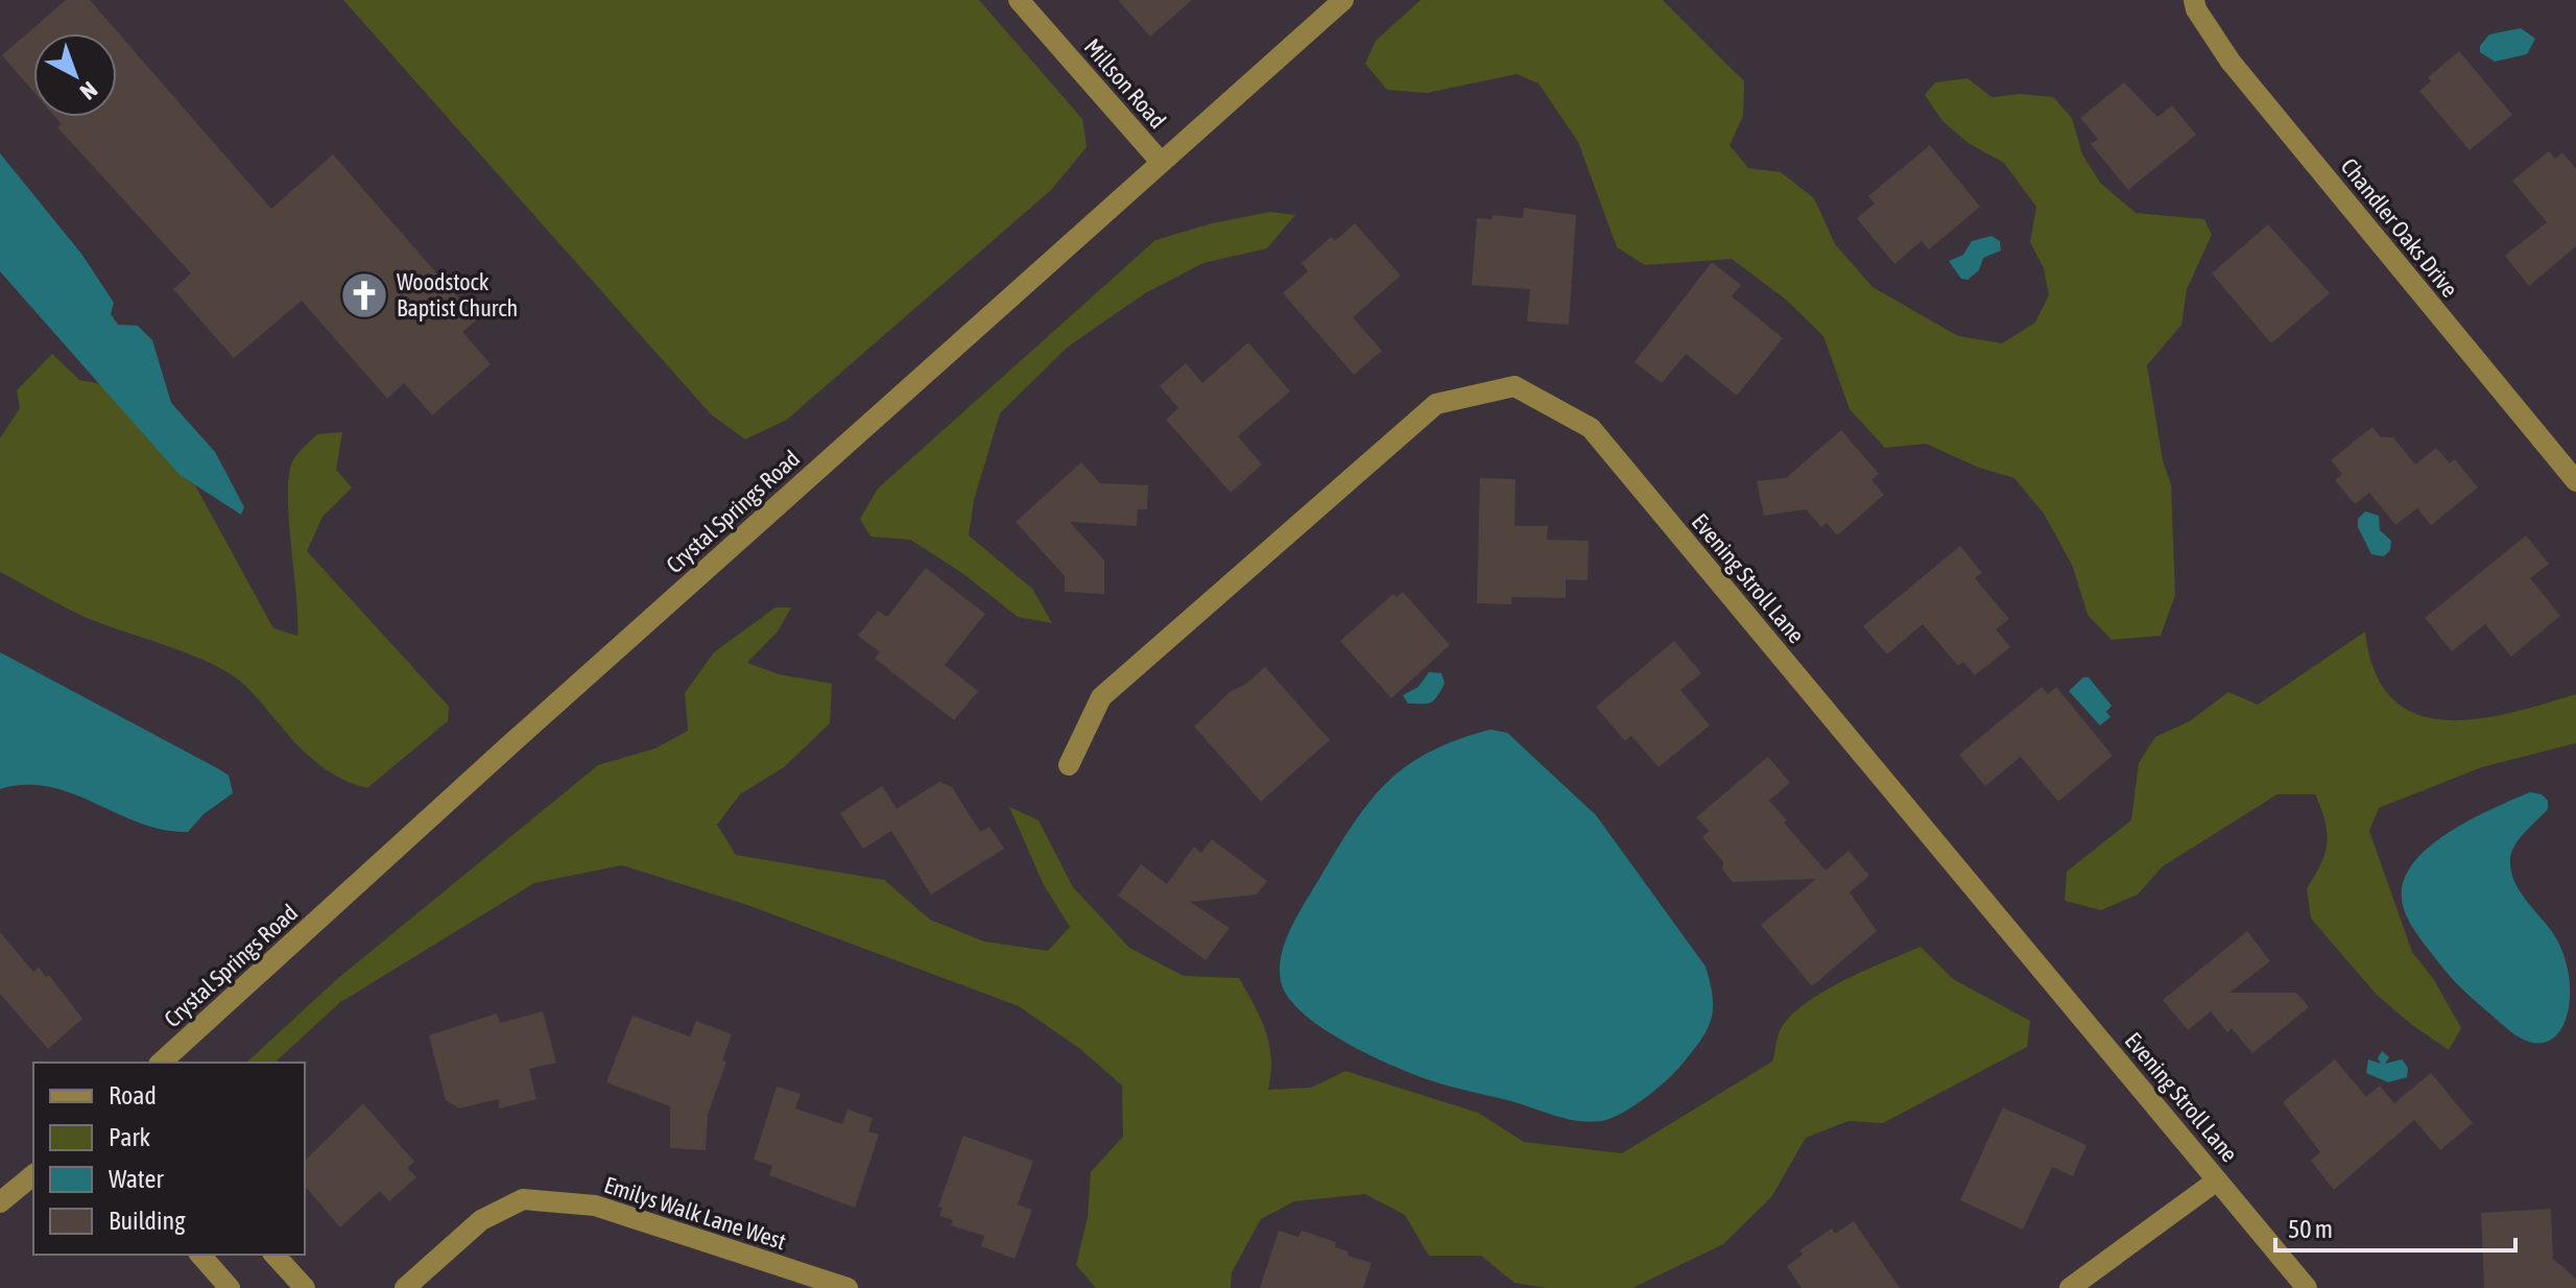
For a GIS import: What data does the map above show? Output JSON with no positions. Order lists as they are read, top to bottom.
{
  "streets": {
    "street": [
      "Millson Road",
      "Chandler Oaks Drive",
      "Crystal Springs Road",
      "Evening Stroll Lane",
      "Emilys Walk Lane West"
    ]
  },
  "crossings": [
    ["Millson Road", "Crystal Springs Road"]
  ],
  "places": {
    "church": ["Woodstock Baptist Church"]
  },
  "legend": [
    "Road",
    "Park",
    "Water",
    "Building"
  ],
  "scale_bar": "50 m",
  "north": "bottom right"
}
